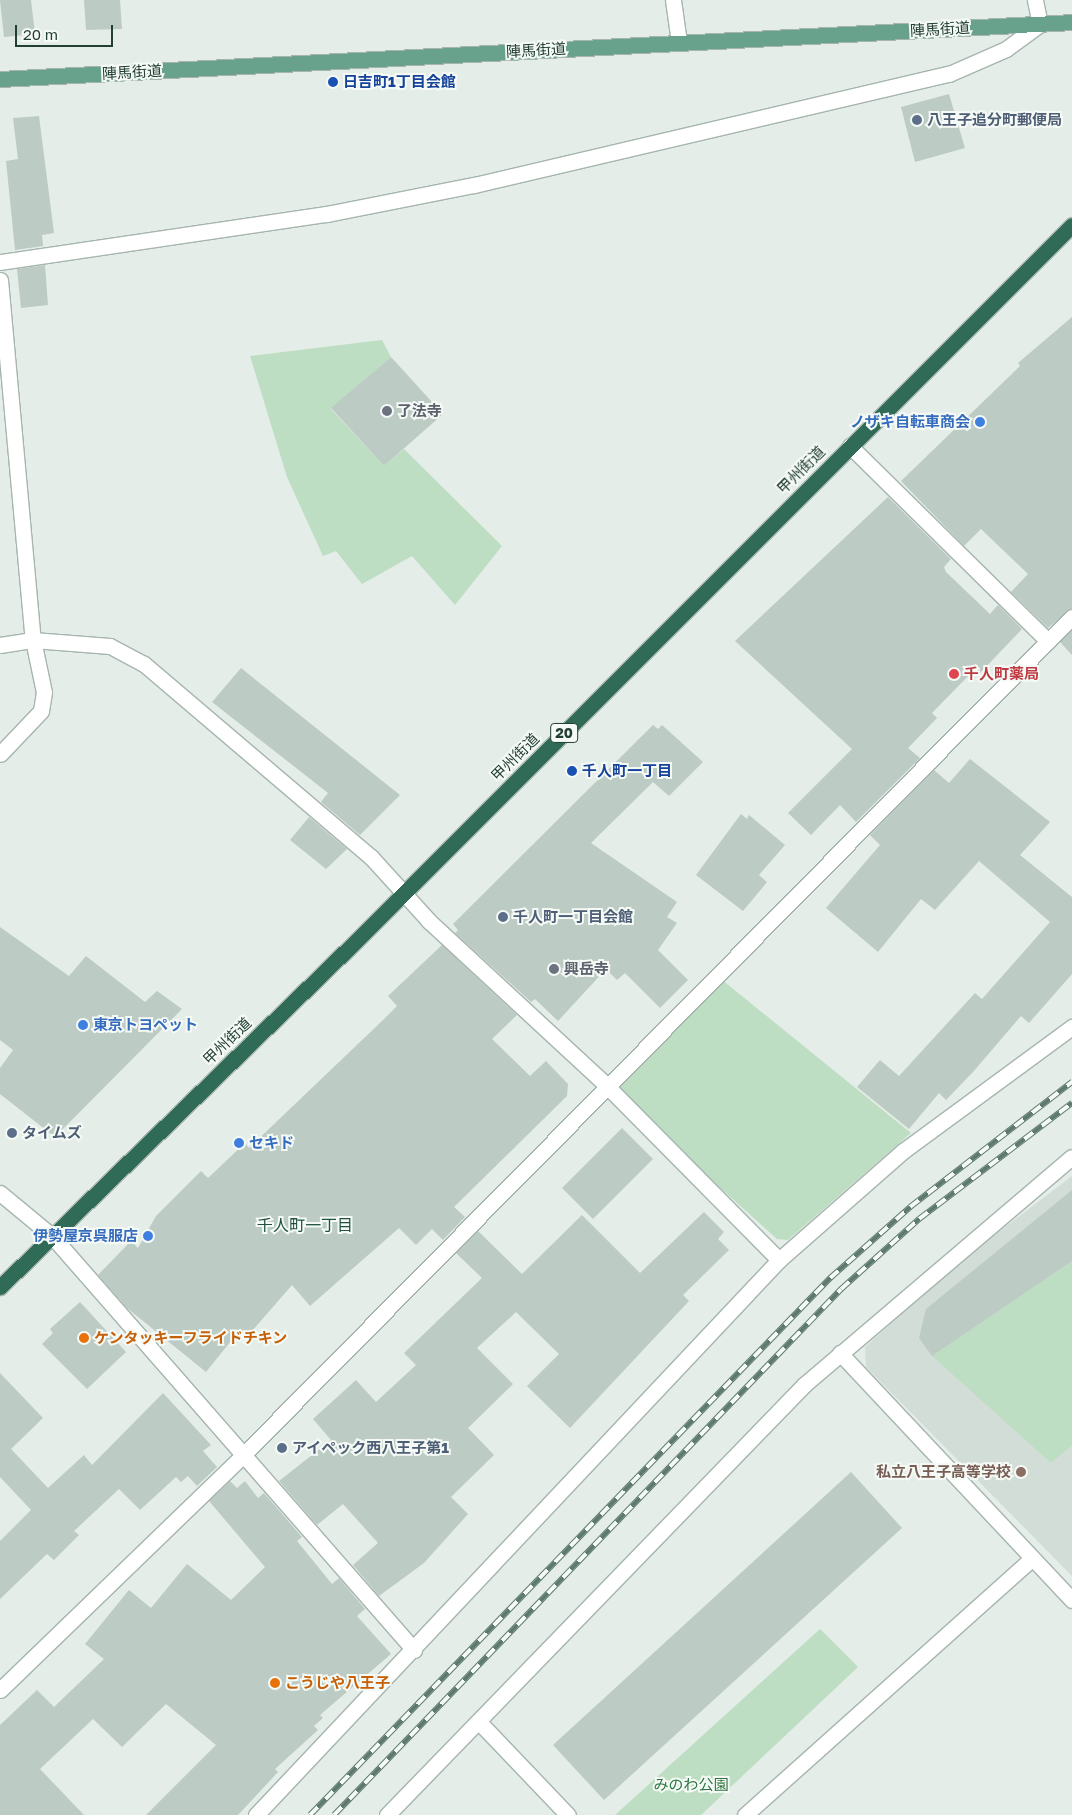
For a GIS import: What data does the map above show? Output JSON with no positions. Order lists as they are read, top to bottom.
{
  "streets": {
    "highway": ["甲州街道", "20"],
    "main road": ["陣馬街道"]
  },
  "districts": ["千人町一丁目"],
  "parks": ["みのわ公園"],
  "places": [
    "日吉町1丁目会館",
    "八王子追分町郵便局",
    "了法寺",
    "ノザキ自転車商会",
    "千人町薬局",
    "千人町一丁目",
    "千人町一丁目会館",
    "興岳寺",
    "東京トヨペット",
    "タイムズ",
    "セキド",
    "伊勢屋京呉服店",
    "ケンタッキーフライドチキン",
    "アイペック西八王子第1",
    "私立八王子高等学校",
    "こうじや八王子"
  ],
  "scale_bar": "20 m"
}
